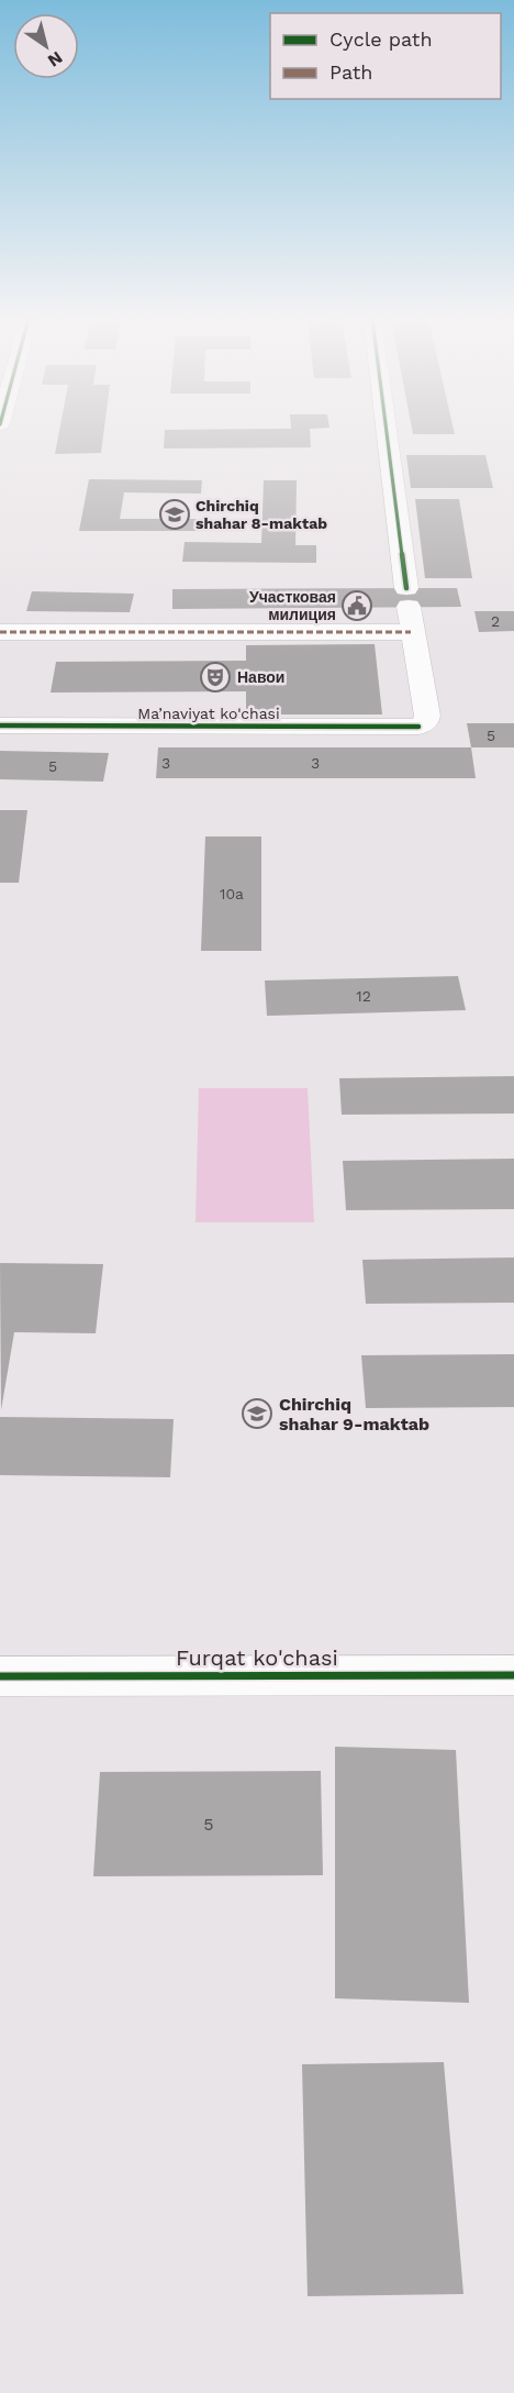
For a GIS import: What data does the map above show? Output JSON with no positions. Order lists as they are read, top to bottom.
{
  "streets": {
    "street": ["Ma’naviyat ko'chasi", "Furqat ko'chasi"]
  },
  "places": {
    "school or university": ["Chirchiq shahar 8-maktab", "Chirchiq shahar 9-maktab"],
    "public building": ["Участковая милиция"],
    "theatre": ["Навои"]
  },
  "house_numbers": [
    "2",
    "5",
    "3",
    "3",
    "5",
    "10a",
    "12",
    "5"
  ],
  "legend": ["Cycle path", "Path"],
  "north": "bottom right"
}
